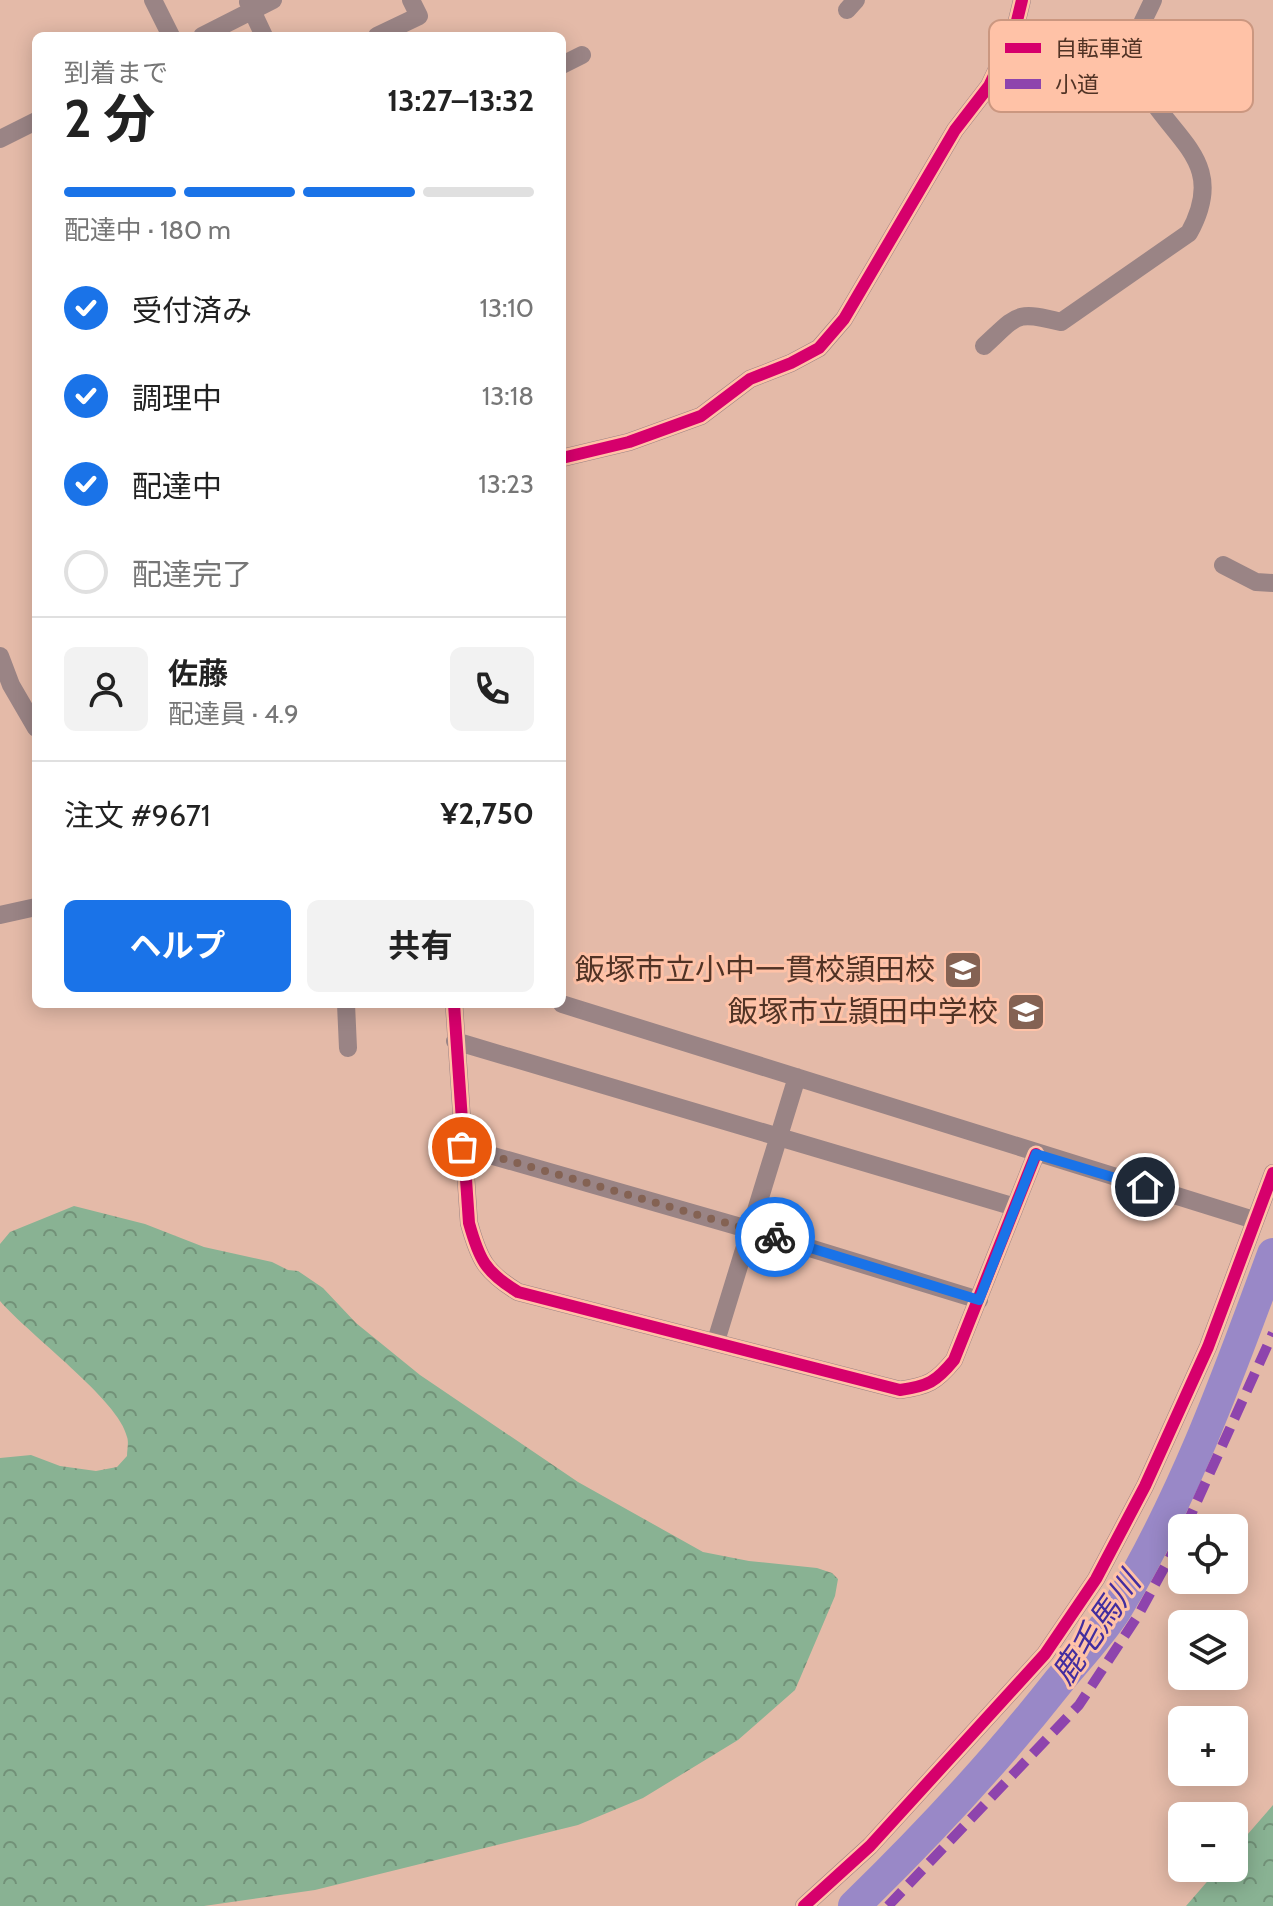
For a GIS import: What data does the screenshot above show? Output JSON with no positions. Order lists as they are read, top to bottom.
{
  "water": ["鹿毛馬川"],
  "places": {
    "school or university": ["飯塚市立小中一貫校頴田校", "飯塚市立頴田中学校"]
  },
  "legend": ["自転車道", "小道"],
  "page": {
    "heading": ["2 分", "到着まで", "13:27–13:32"],
    "panel": [
      "佐藤",
      "配達員 · 4.9",
      "注文 #9671",
      "¥2,750"
    ],
    "bar": "配達中 · 180 m",
    "list": [
      ["受付済み", "13:10"],
      ["調理中", "13:18"],
      ["配達中", "13:23"],
      "配達完了"
    ],
    "buttons": ["ヘルプ", "共有"],
    "map_buttons": ["+", "−"]
  }
}
